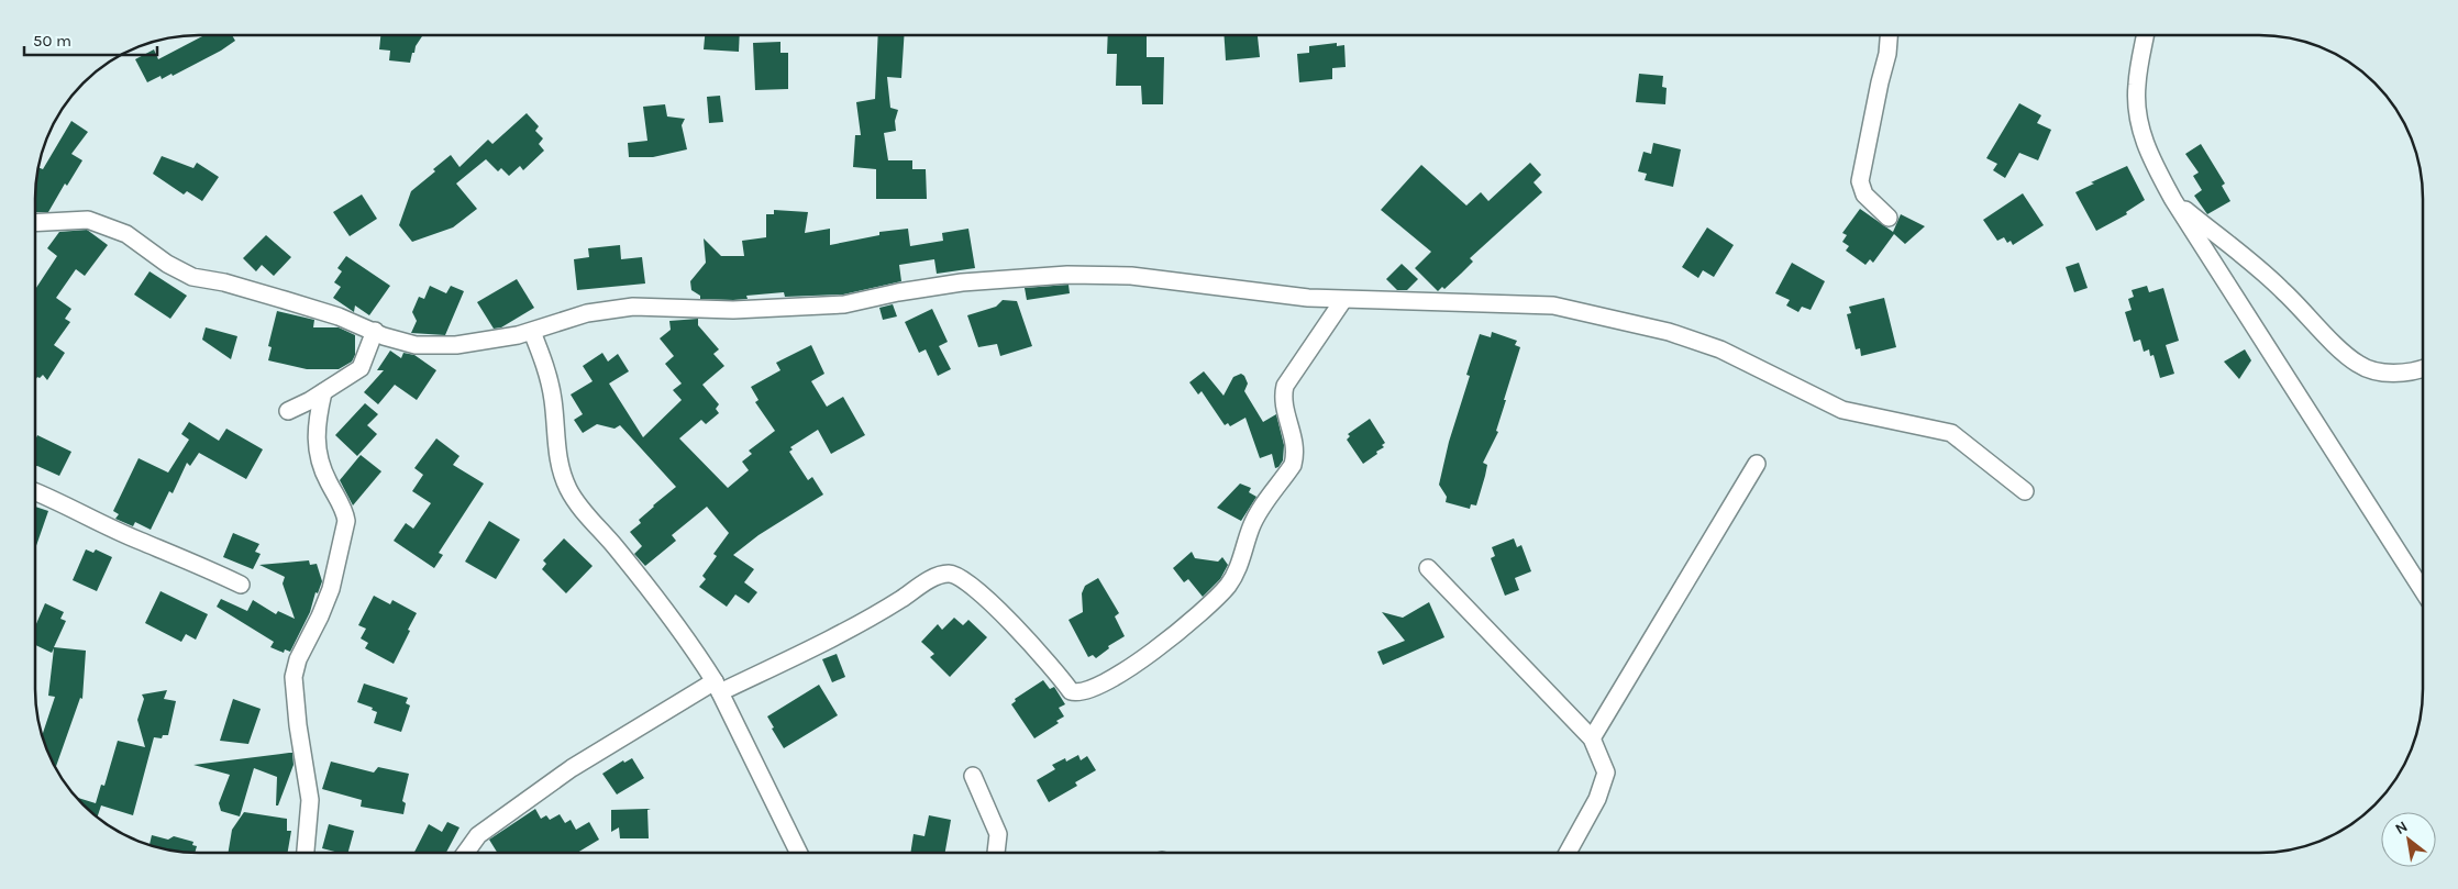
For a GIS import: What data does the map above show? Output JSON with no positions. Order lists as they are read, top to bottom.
{
  "scale_bar": "50 m",
  "north": "top left"
}
